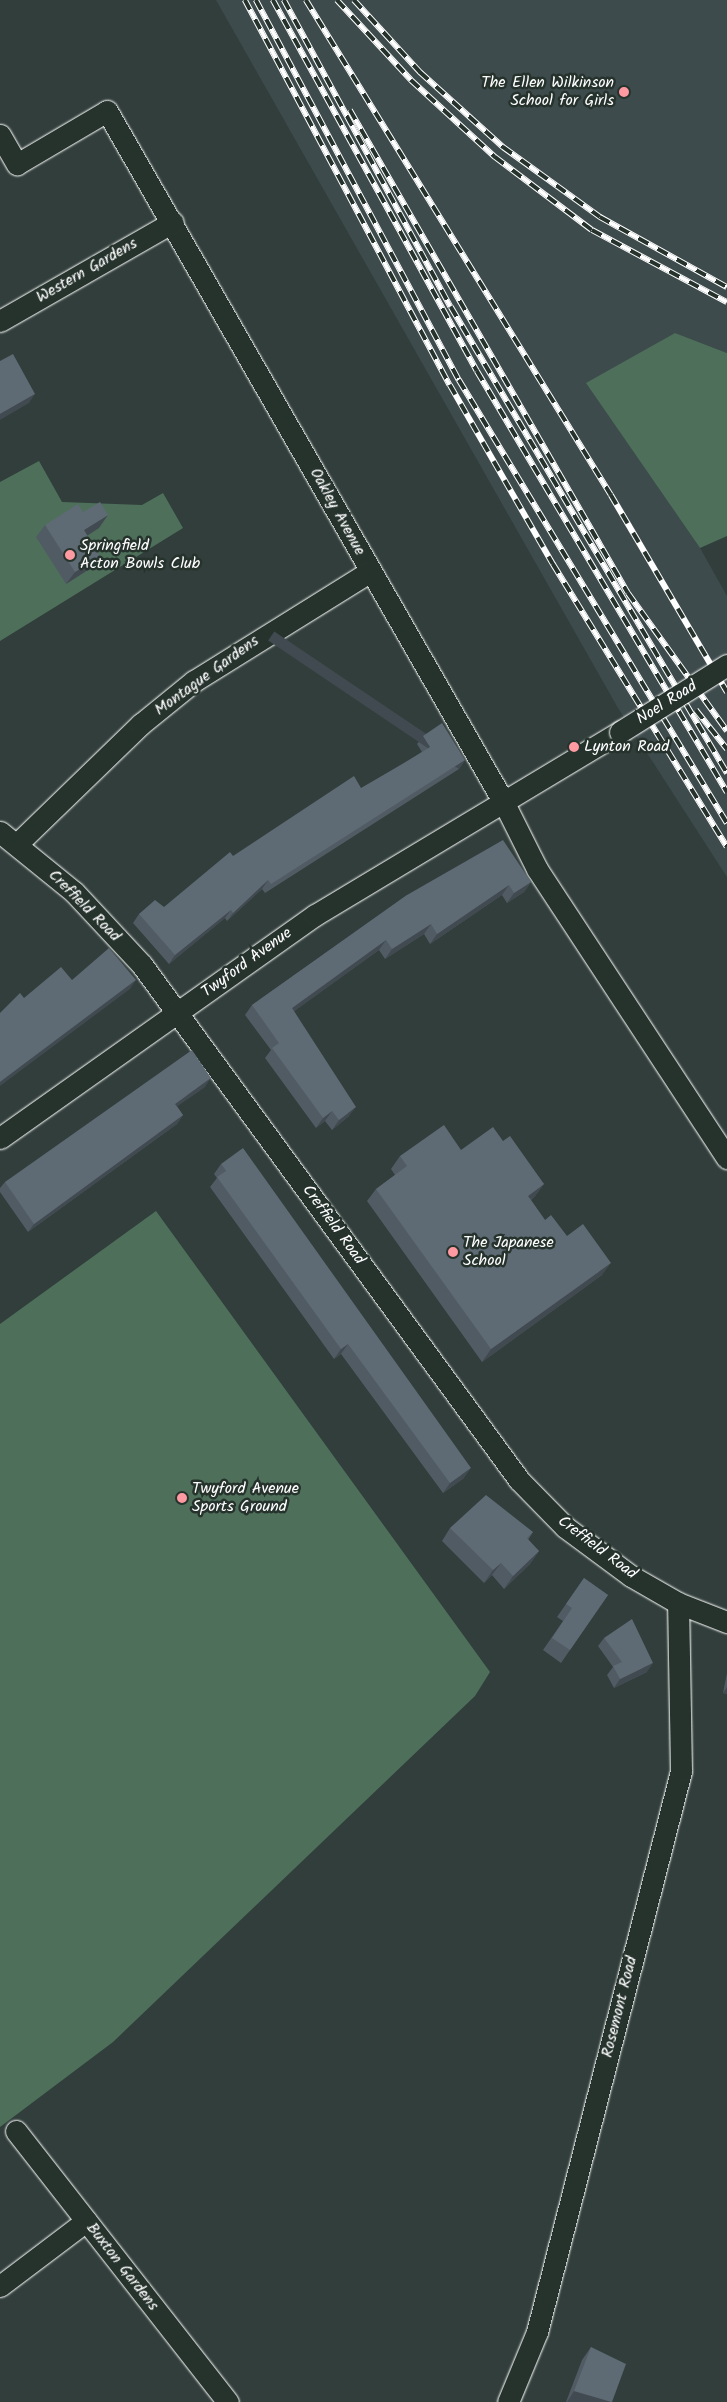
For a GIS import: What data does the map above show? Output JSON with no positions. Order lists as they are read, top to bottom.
{
  "streets": {
    "street": [
      "Western Gardens",
      "Oakley Avenue",
      "Montague Gardens",
      "Noel Road",
      "Creffield Road",
      "Twyford Avenue",
      "Rosemont Road",
      "Buxton Gardens"
    ]
  },
  "crossings": [
    ["Western Gardens", "Oakley Avenue"],
    ["Oakley Avenue", "Montague Gardens"],
    ["Oakley Avenue", "Noel Road"],
    ["Oakley Avenue", "Twyford Avenue"],
    ["Montague Gardens", "Creffield Road"],
    ["Noel Road", "Twyford Avenue"],
    ["Creffield Road", "Twyford Avenue"],
    ["Creffield Road", "Rosemont Road"]
  ],
  "places": [
    "The Ellen Wilkinson School for Girls",
    "Springfield Acton Bowls Club",
    "Lynton Road",
    "The Japanese School",
    "Twyford Avenue Sports Ground"
  ]
}
